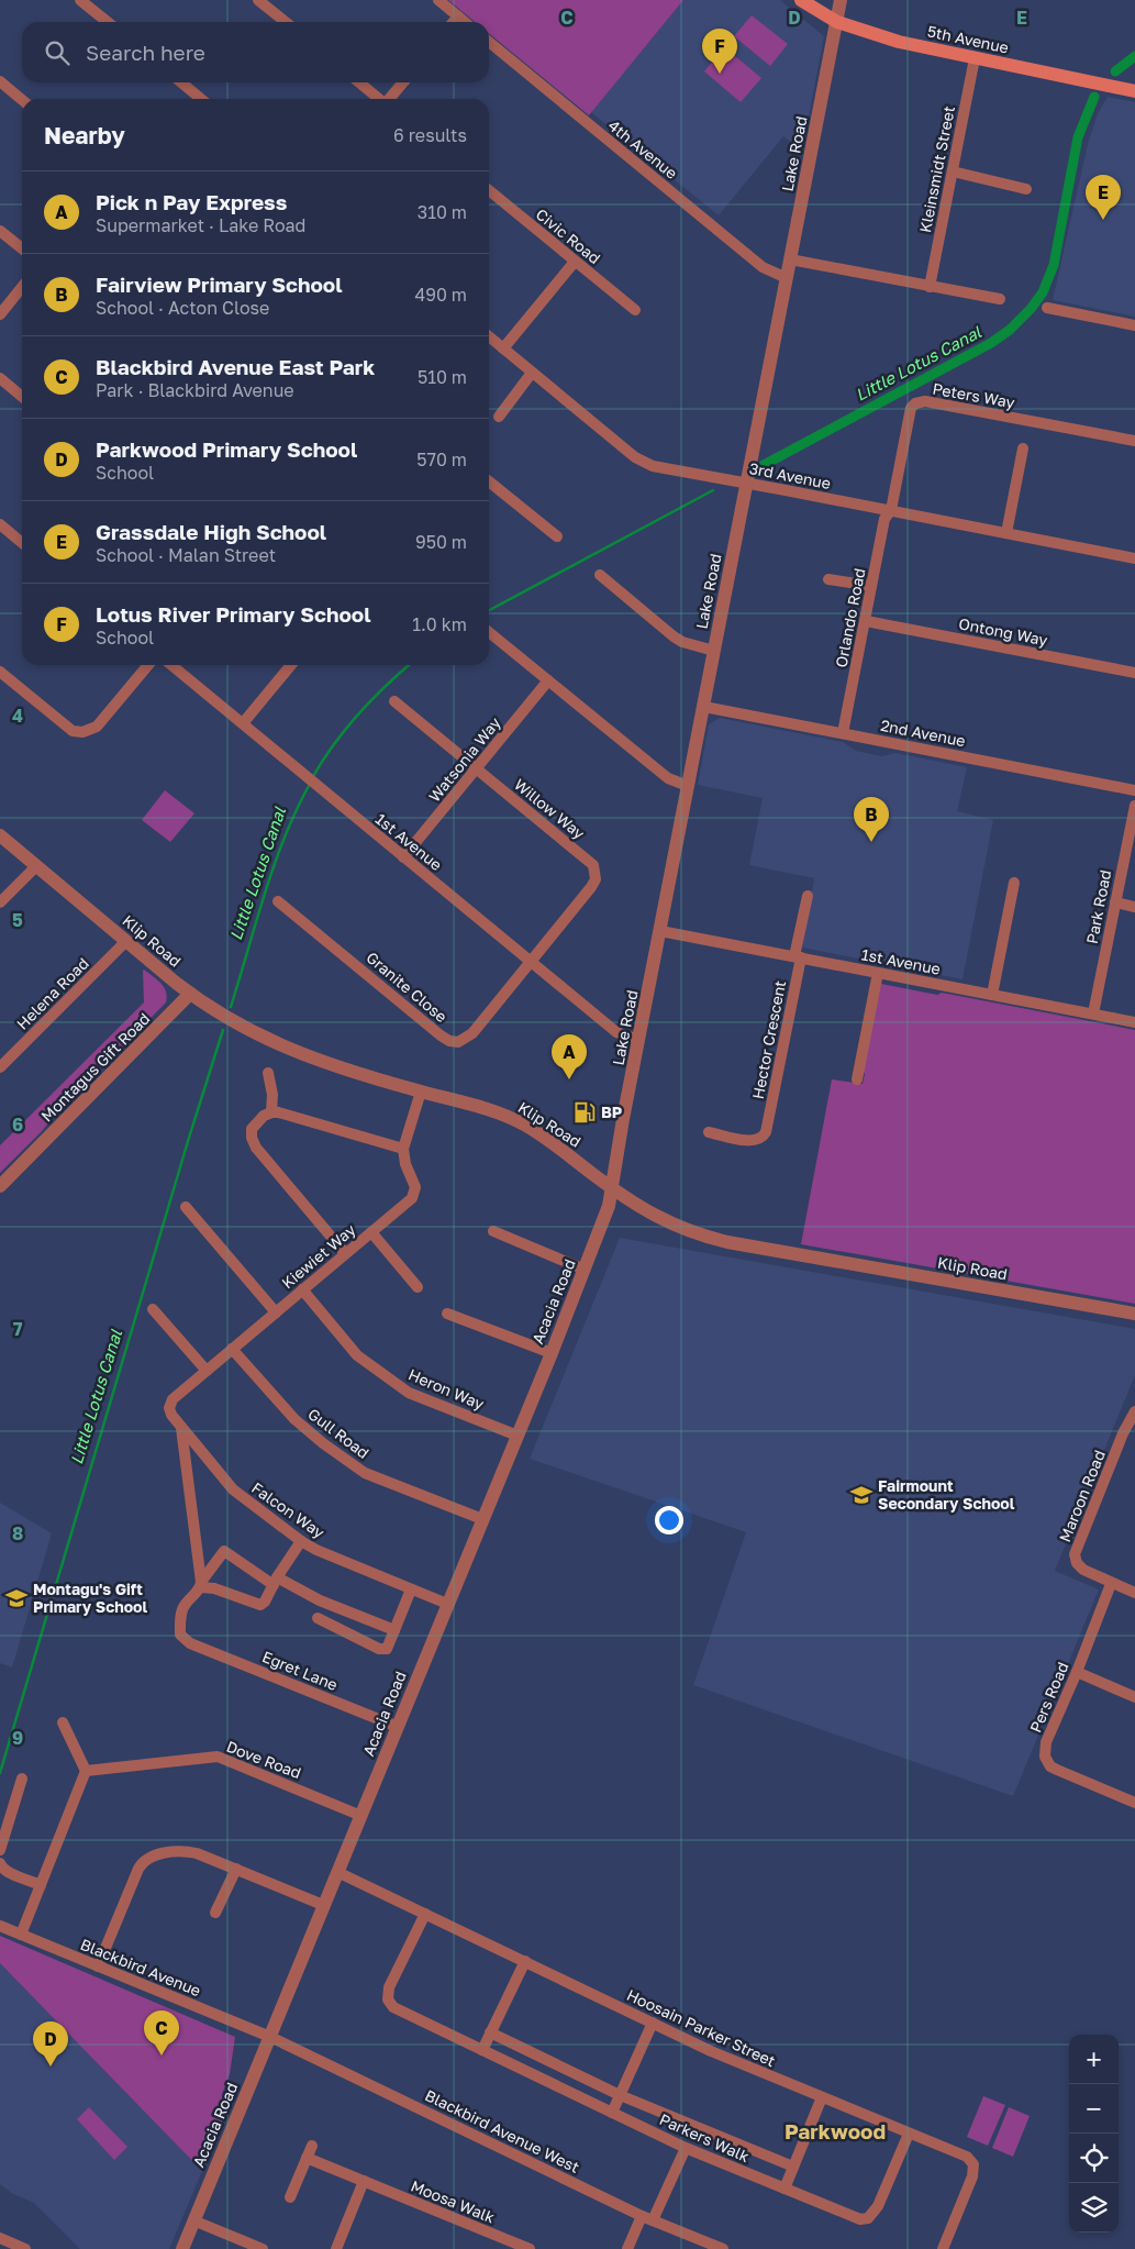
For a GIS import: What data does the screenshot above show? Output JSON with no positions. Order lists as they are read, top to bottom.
{
  "streets": {
    "main road": ["5th Avenue"],
    "street": [
      "4th Avenue",
      "Lake Road",
      "Kleinsmidt Street",
      "Civic Road",
      "Peters Way",
      "3rd Avenue",
      "Orlando Road",
      "Ontong Way",
      "2nd Avenue",
      "Watsonia Way",
      "Willow Way",
      "1st Avenue",
      "Park Road",
      "Klip Road",
      "Granite Close",
      "Helena Road",
      "Hector Crescent",
      "Montagus Gift Road",
      "Kiewiet Way",
      "Acacia Road",
      "Heron Way",
      "Gull Road",
      "Maroon Road",
      "Falcon Way",
      "Egret Lane",
      "Pers Road",
      "Dove Road",
      "Blackbird Avenue",
      "Hoosain Parker Street",
      "Blackbird Avenue West",
      "Parkers Walk",
      "Moosa Walk"
    ]
  },
  "crossings": [
    ["5th Avenue", "Lake Road"],
    ["5th Avenue", "Kleinsmidt Street"],
    ["4th Avenue", "Lake Road"],
    ["Lake Road", "3rd Avenue"],
    ["Lake Road", "2nd Avenue"],
    ["Lake Road", "1st Avenue"],
    ["Lake Road", "Klip Road"],
    ["Lake Road", "Acacia Road"],
    ["Peters Way", "3rd Avenue"],
    ["Peters Way", "Orlando Road"],
    ["3rd Avenue", "Orlando Road"],
    ["Orlando Road", "Ontong Way"],
    ["Orlando Road", "2nd Avenue"],
    ["Watsonia Way", "Willow Way"],
    ["Watsonia Way", "1st Avenue"],
    ["Willow Way", "1st Avenue"],
    ["Willow Way", "Granite Close"],
    ["1st Avenue", "Park Road"],
    ["1st Avenue", "Granite Close"],
    ["1st Avenue", "Hector Crescent"],
    ["Klip Road", "Helena Road"],
    ["Klip Road", "Montagus Gift Road"],
    ["Klip Road", "Acacia Road"],
    ["Kiewiet Way", "Heron Way"],
    ["Kiewiet Way", "Gull Road"],
    ["Kiewiet Way", "Falcon Way"],
    ["Acacia Road", "Heron Way"],
    ["Acacia Road", "Gull Road"],
    ["Acacia Road", "Falcon Way"],
    ["Acacia Road", "Egret Lane"],
    ["Acacia Road", "Dove Road"],
    ["Acacia Road", "Blackbird Avenue"],
    ["Acacia Road", "Hoosain Parker Street"],
    ["Acacia Road", "Blackbird Avenue West"],
    ["Maroon Road", "Pers Road"],
    ["Blackbird Avenue", "Blackbird Avenue West"],
    ["Hoosain Parker Street", "Parkers Walk"]
  ],
  "districts": ["Parkwood"],
  "water": ["Little Lotus Canal"],
  "places": {
    "fuel station": ["BP"],
    "school or university": ["Fairmount Secondary School", "Montagu's Gift Primary School"]
  },
  "page": {
    "search": "Search here",
    "pins": [
      "F",
      "E",
      "B",
      "A",
      "C",
      "D"
    ],
    "heading": ["Nearby", "6 results"],
    "list": [
      {
        "mark": "A",
        "name": "Pick n Pay Express",
        "note": "Supermarket · Lake Road",
        "value": "310 m"
      },
      {
        "mark": "B",
        "name": "Fairview Primary School",
        "note": "School · Acton Close",
        "value": "490 m"
      },
      {
        "mark": "C",
        "name": "Blackbird Avenue East Park",
        "note": "Park · Blackbird Avenue",
        "value": "510 m"
      },
      {
        "mark": "D",
        "name": "Parkwood Primary School",
        "note": "School",
        "value": "570 m"
      },
      {
        "mark": "E",
        "name": "Grassdale High School",
        "note": "School · Malan Street",
        "value": "950 m"
      },
      {
        "mark": "F",
        "name": "Lotus River Primary School",
        "note": "School",
        "value": "1.0 km"
      }
    ],
    "map_buttons": ["+", "−"]
  },
  "grid": {
    "columns": ["C", "D", "E"],
    "rows": [
      "4",
      "5",
      "6",
      "7",
      "8",
      "9"
    ]
  }
}
